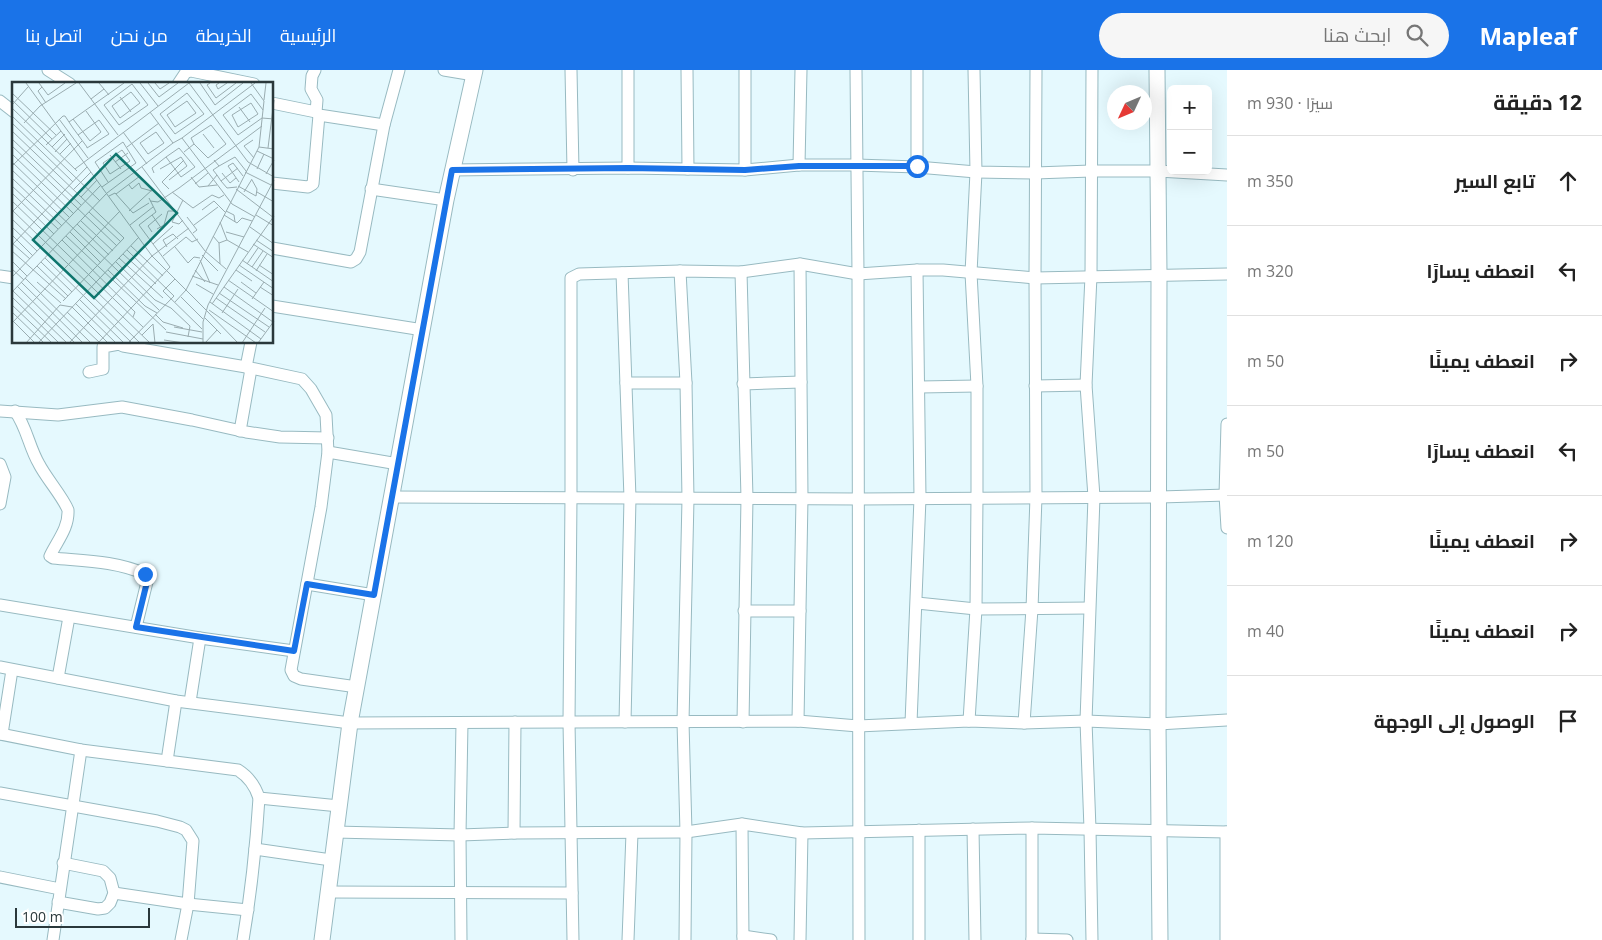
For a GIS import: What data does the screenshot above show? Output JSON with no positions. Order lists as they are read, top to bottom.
{
  "scale_bar": "100 m",
  "north": "bottom left",
  "page": {
    "header": "Mapleaf",
    "search": "ابحث هنا",
    "nav": [
      "الرئيسية",
      "الخريطة",
      "من نحن",
      "اتصل بنا"
    ],
    "heading": ["12 دقيقة", "سيرًا · 930 m"],
    "map_buttons": ["+", "−"],
    "list": [
      ["تابع السير", "350 m"],
      ["انعطف يسارًا", "320 m"],
      ["انعطف يمينًا", "50 m"],
      ["انعطف يسارًا", "50 m"],
      ["انعطف يمينًا", "120 m"],
      ["انعطف يمينًا", "40 m"],
      "الوصول إلى الوجهة"
    ],
    "scale": "100 m"
  }
}
